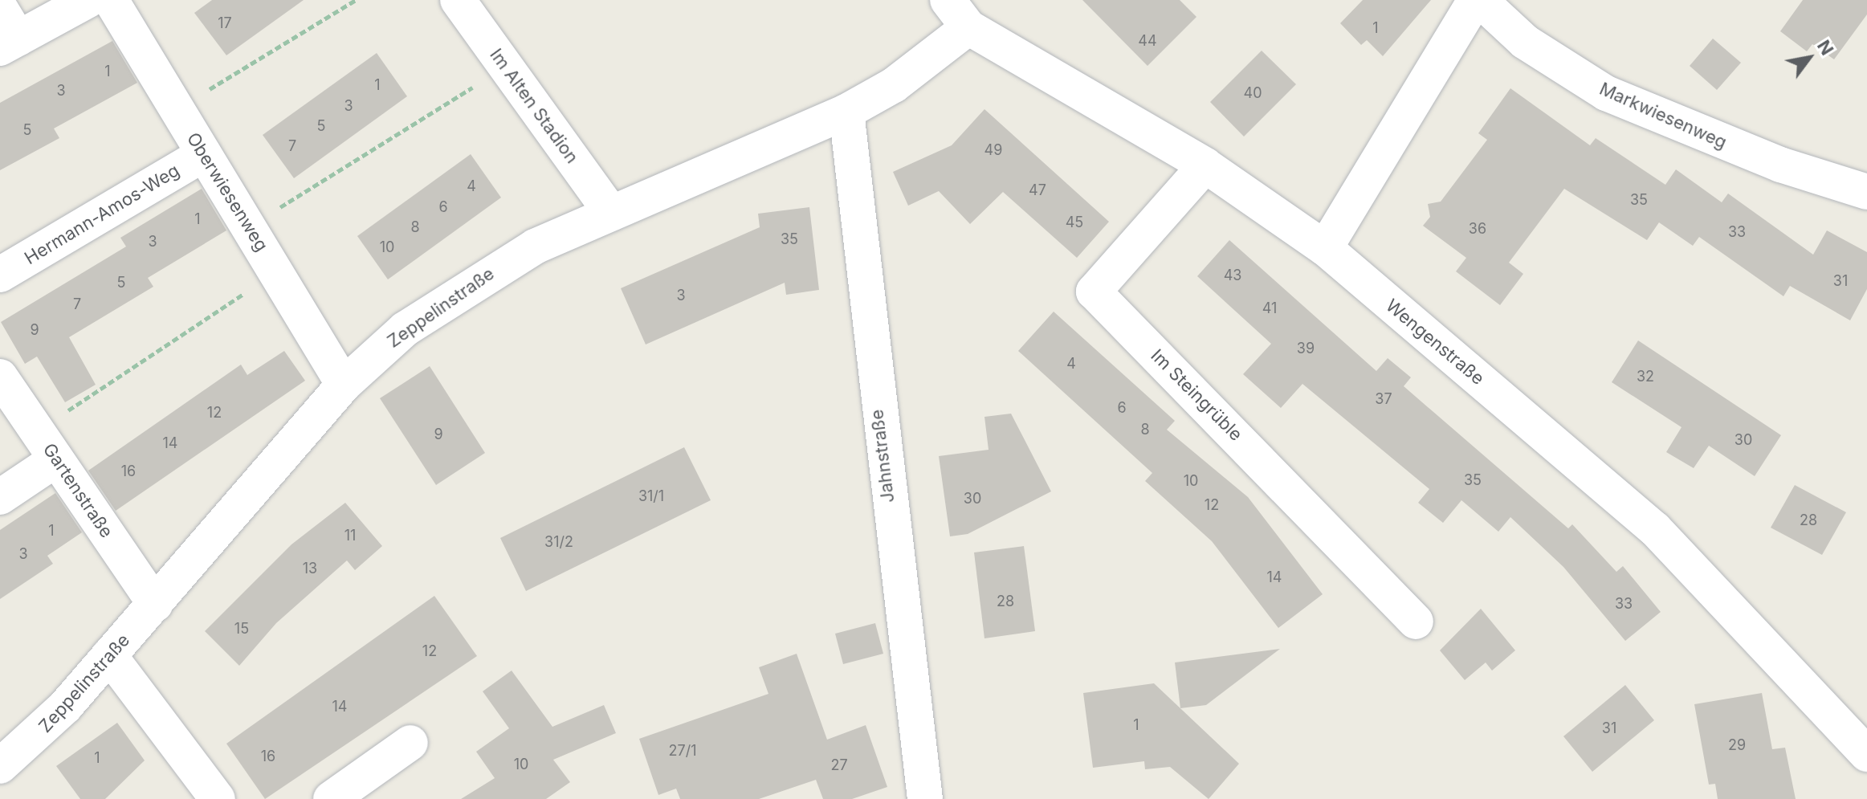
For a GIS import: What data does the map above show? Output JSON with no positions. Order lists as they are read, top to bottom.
{
  "streets": {
    "street": [
      "Im Alten Stadion",
      "Markwiesenweg",
      "Oberwiesenweg",
      "Hermann-Amos-Weg",
      "Zeppelinstraße",
      "Wengenstraße",
      "Im Steingrüble",
      "Jahnstraße",
      "Gartenstraße"
    ]
  },
  "crossings": [
    ["Im Alten Stadion", "Zeppelinstraße"],
    ["Markwiesenweg", "Wengenstraße"],
    ["Oberwiesenweg", "Hermann-Amos-Weg"],
    ["Oberwiesenweg", "Zeppelinstraße"],
    ["Zeppelinstraße", "Wengenstraße"],
    ["Zeppelinstraße", "Jahnstraße"],
    ["Zeppelinstraße", "Gartenstraße"],
    ["Wengenstraße", "Im Steingrüble"]
  ],
  "house_numbers": [
    "17",
    "1",
    "44",
    "1",
    "1",
    "3",
    "40",
    "3",
    "5",
    "5",
    "7",
    "49",
    "4",
    "47",
    "35",
    "6",
    "1",
    "45",
    "8",
    "36",
    "33",
    "35",
    "3",
    "10",
    "43",
    "31",
    "5",
    "3",
    "7",
    "41",
    "9",
    "39",
    "4",
    "32",
    "37",
    "6",
    "12",
    "8",
    "9",
    "30",
    "14",
    "16",
    "35",
    "10",
    "31/1",
    "30",
    "12",
    "28",
    "1",
    "11",
    "31/2",
    "3",
    "13",
    "14",
    "28",
    "33",
    "15",
    "12",
    "14",
    "1",
    "31",
    "29",
    "27/1",
    "16",
    "1",
    "10",
    "27"
  ],
  "north": "top right"
}
